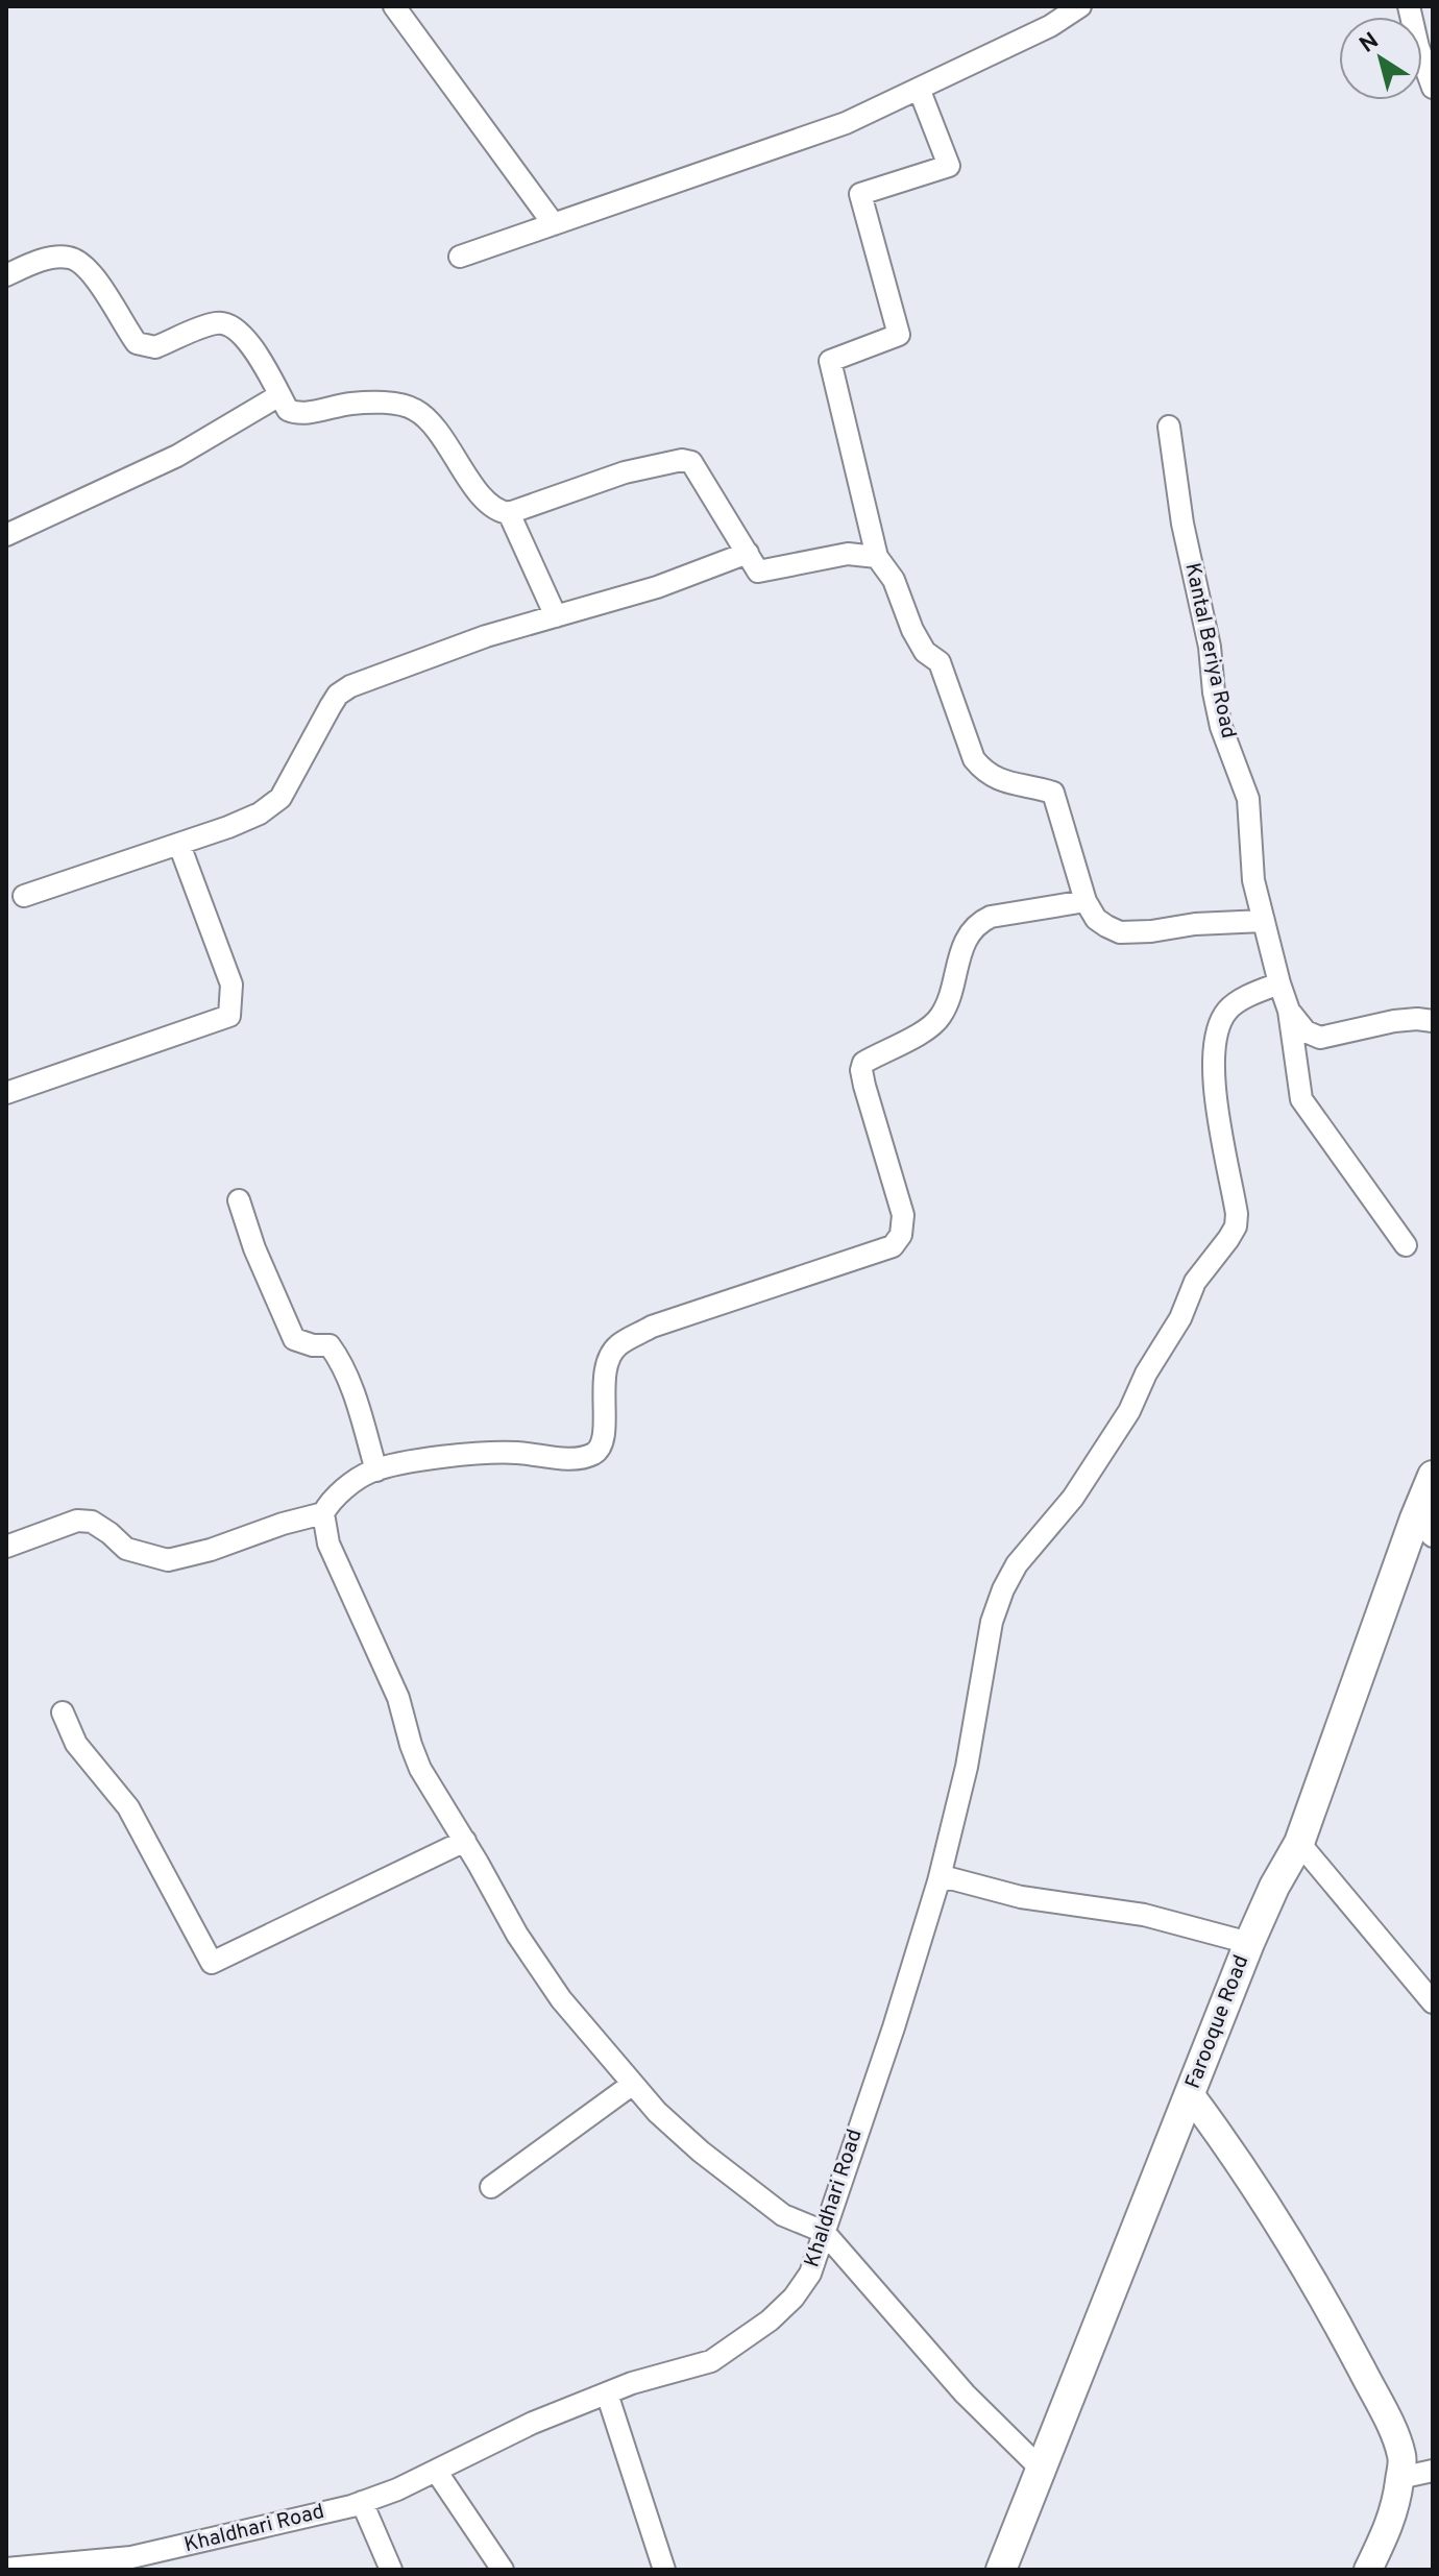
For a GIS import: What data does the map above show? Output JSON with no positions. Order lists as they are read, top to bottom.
{
  "streets": {
    "main road": ["Farooque Road"],
    "street": ["Kantal Beriya Road", "Khaldhari Road"]
  },
  "crossings": [
    ["Kantal Beriya Road", "Khaldhari Road"]
  ],
  "north": "top left"
}
